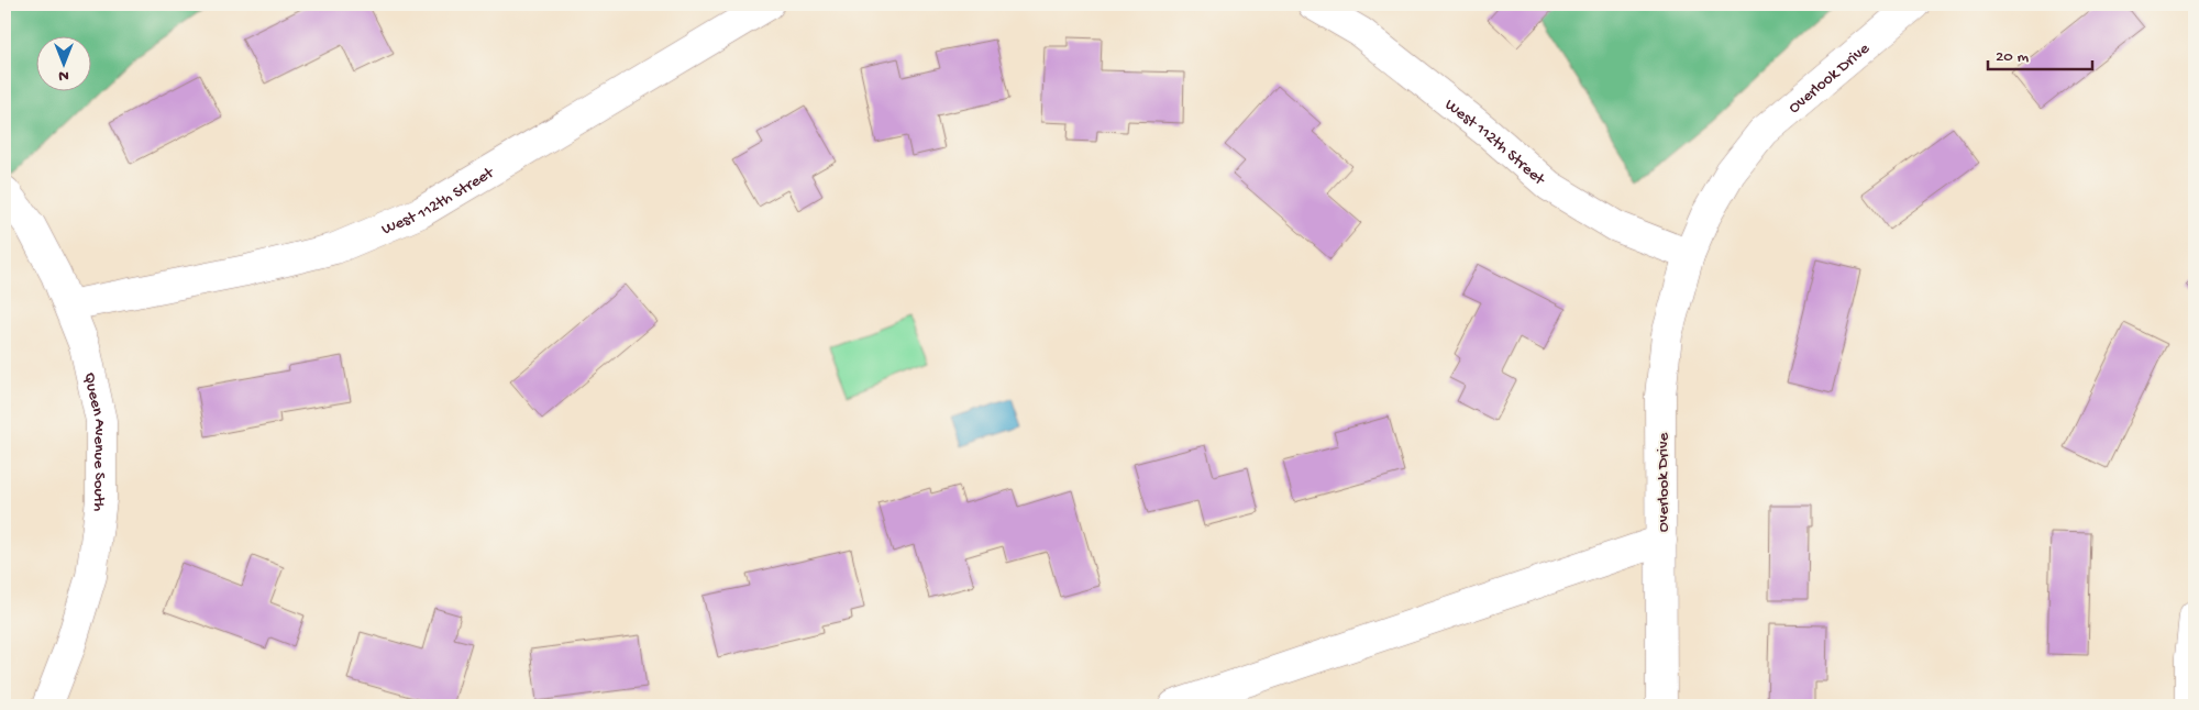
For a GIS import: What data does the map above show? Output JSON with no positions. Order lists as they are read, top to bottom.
{
  "streets": {
    "street": ["Overlook Drive", "West 112th Street", "Queen Avenue South"]
  },
  "crossings": [
    ["Overlook Drive", "West 112th Street"],
    ["West 112th Street", "Queen Avenue South"]
  ],
  "scale_bar": "20 m",
  "north": "bottom"
}
